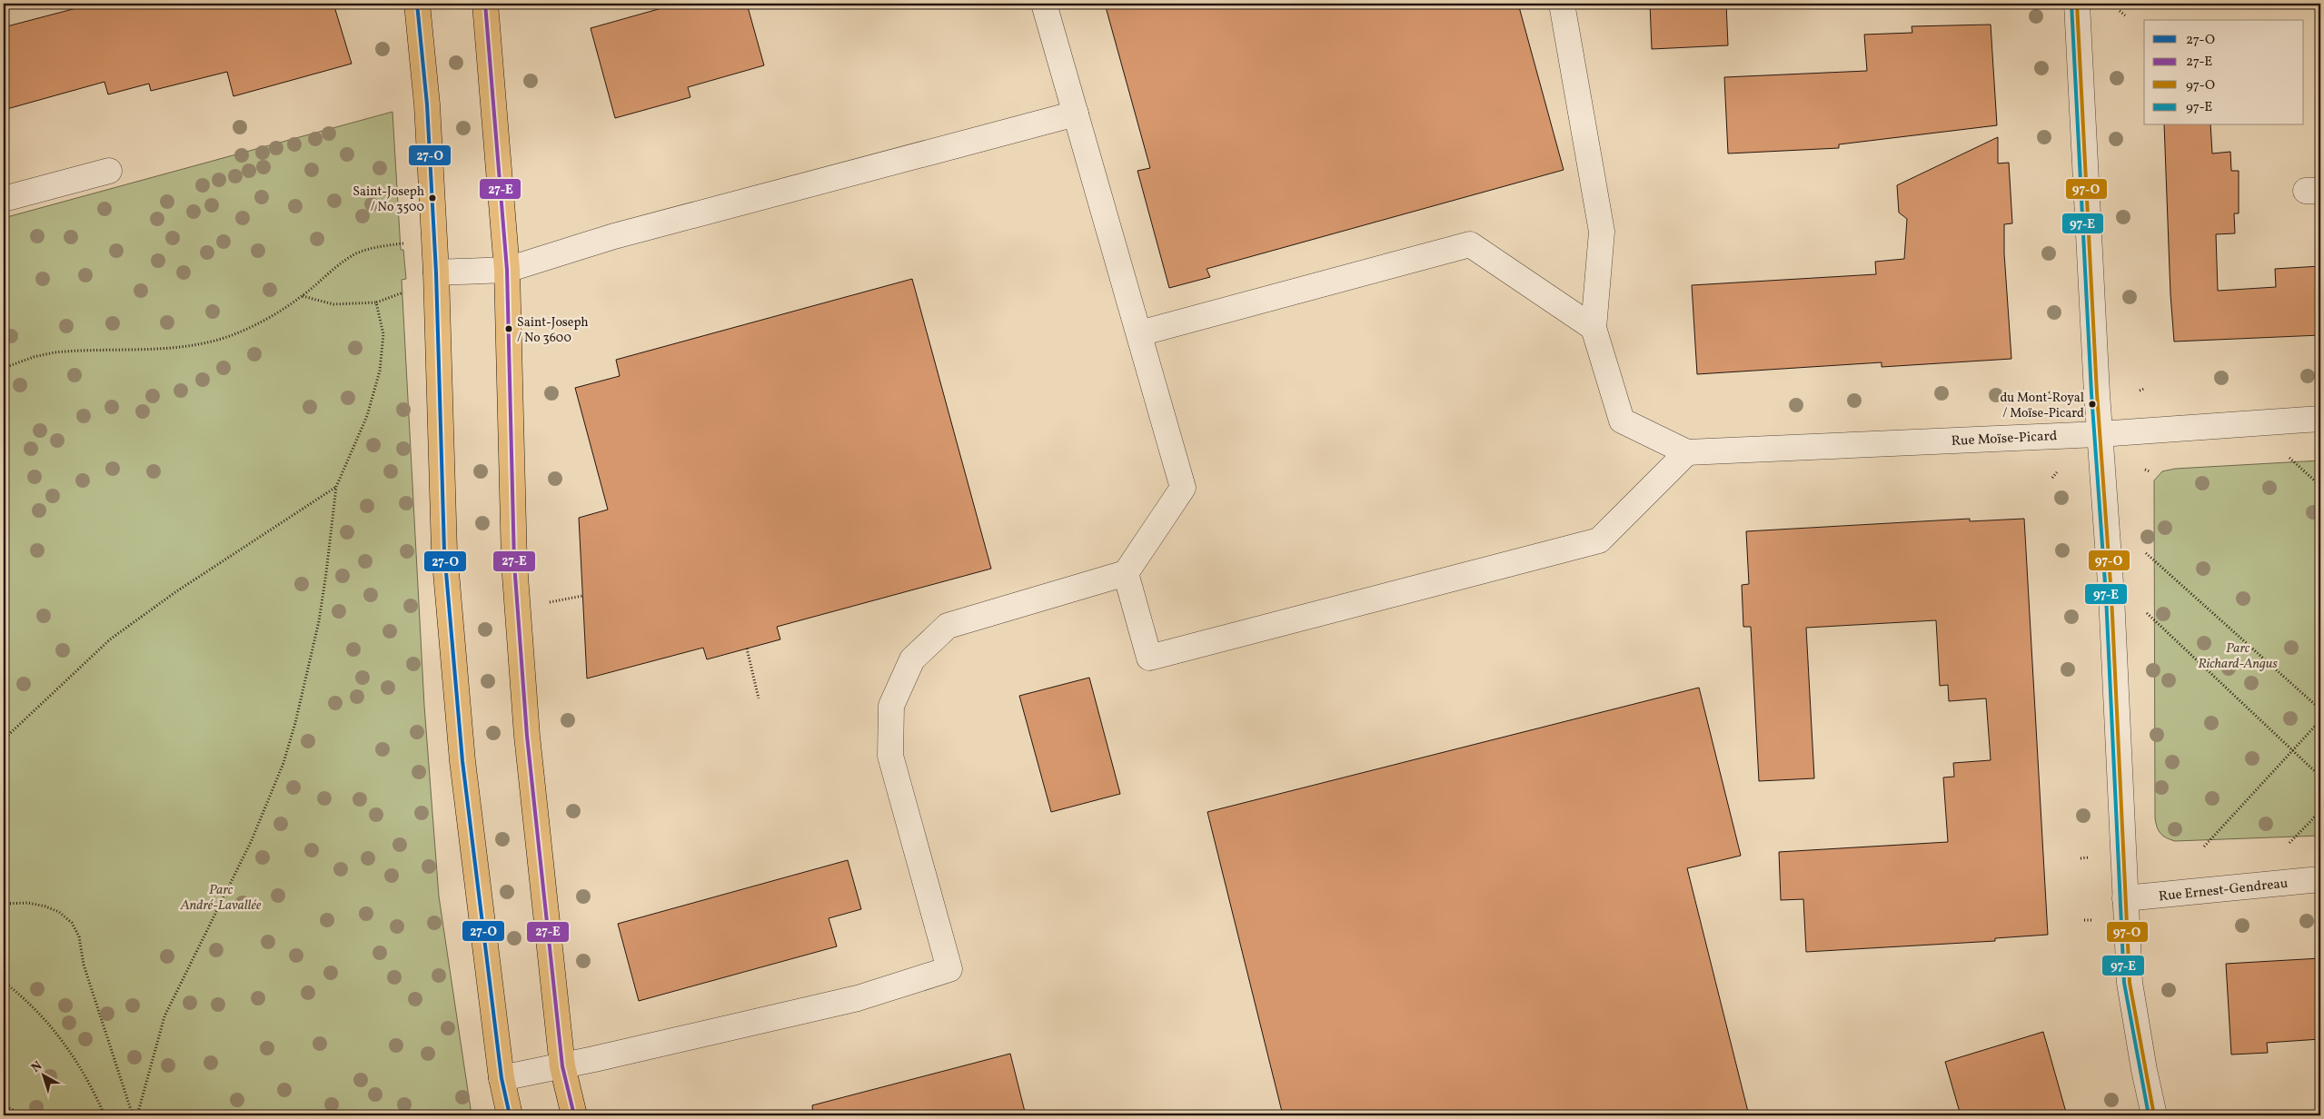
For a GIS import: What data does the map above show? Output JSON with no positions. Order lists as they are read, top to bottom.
{
  "streets": {
    "street": ["Rue Moïse-Picard", "Rue Ernest-Gendreau"]
  },
  "parks": ["Parc Richard-Angus", "Parc André-Lavallée"],
  "places": ["Saint-Joseph / No 3500", "Saint-Joseph / No 3600", "du Mont-Royal / Moïse-Picard"],
  "lines": [
    "transit line 27-O",
    "transit line 27-E",
    "transit line 97-O",
    "transit line 97-E"
  ],
  "legend": [
    "27-O",
    "27-E",
    "97-O",
    "97-E"
  ],
  "north": "top left"
}
